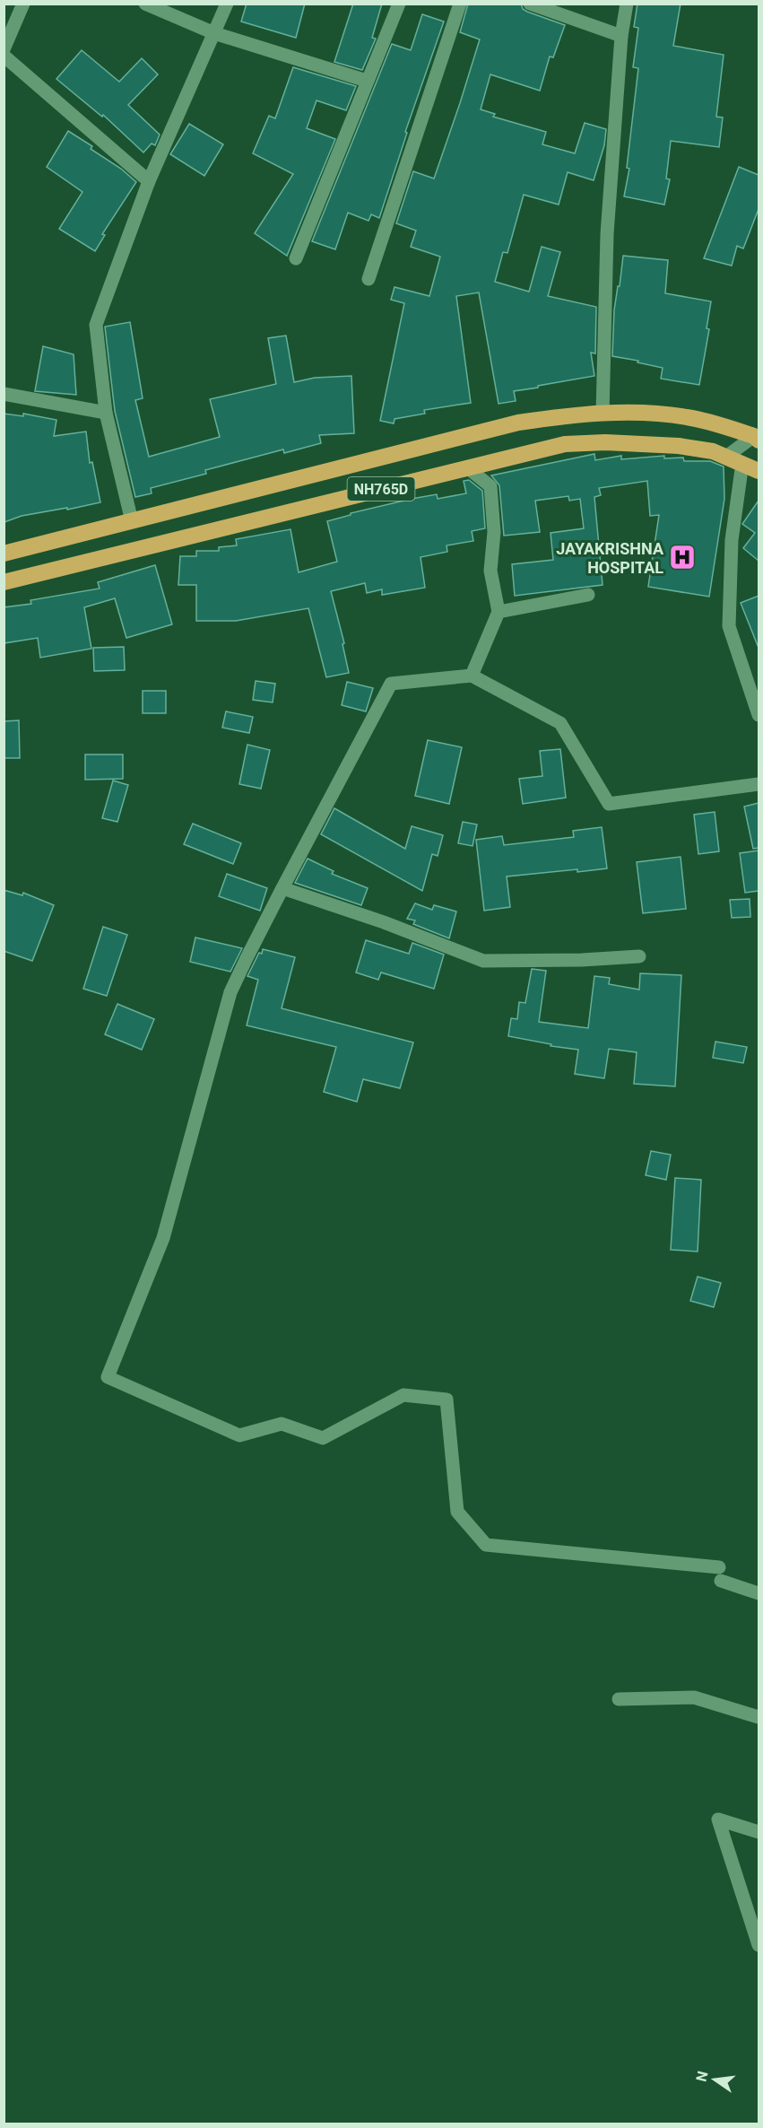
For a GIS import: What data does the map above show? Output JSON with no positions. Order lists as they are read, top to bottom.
{
  "streets": {
    "highway": ["NH765D"]
  },
  "places": {
    "hospital": ["JAYAKRISHNA HOSPITAL"]
  },
  "north": "left"
}
